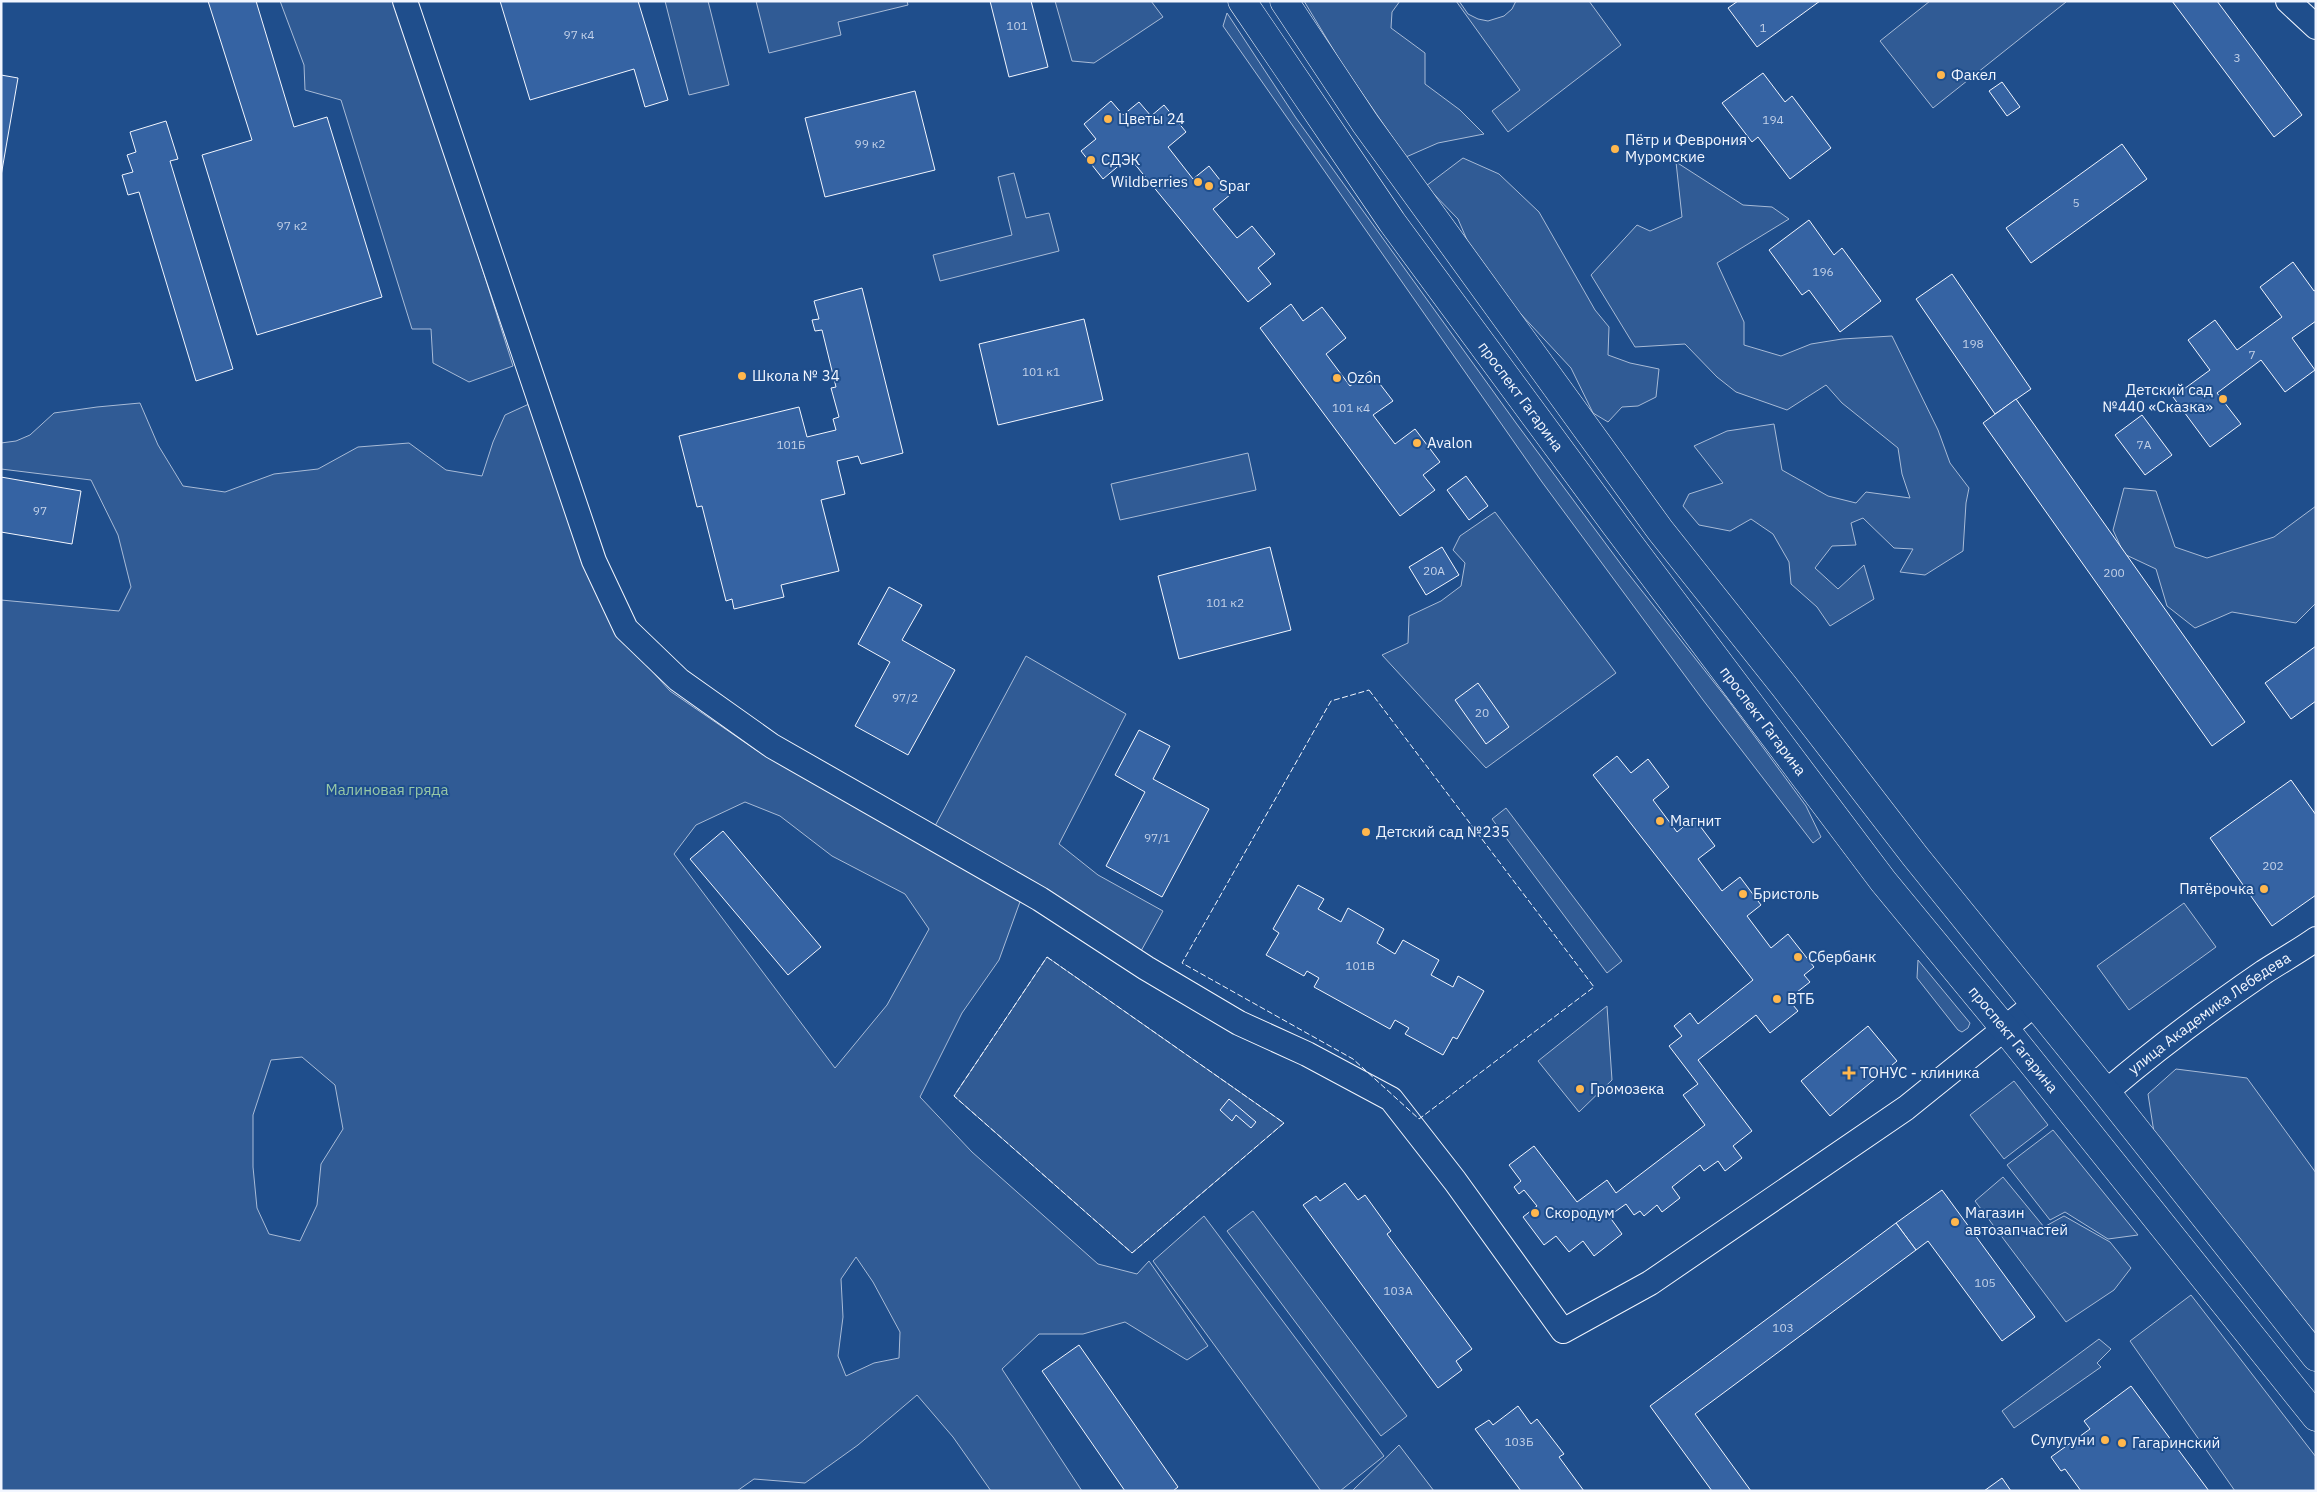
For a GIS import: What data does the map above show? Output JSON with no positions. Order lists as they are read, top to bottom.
{
  "streets": {
    "main road": ["проспект Гагарина"],
    "street": ["улица Академика Лебедева"]
  },
  "parks": ["Малиновая гряда"],
  "places": {
    "other": [
      "Факел",
      "Цветы 24",
      "Пётр и Феврония Муромские",
      "СДЭК",
      "Wildberries",
      "Spar",
      "Школа № 34",
      "Ozon",
      "Детский сад №440 «Сказка»",
      "Avalon",
      "Магнит",
      "Детский сад №235",
      "Пятёрочка",
      "Бристоль",
      "Сбербанк",
      "ВТБ",
      "Громозека",
      "Скородум",
      "Магазин автозапчастей",
      "Сулугуни",
      "Гагаринский"
    ],
    "health": ["ТОНУС - клиника"]
  },
  "house_numbers": [
    "101",
    "1",
    "97 к4",
    "3",
    "194",
    "99 к2",
    "5",
    "97 к2",
    "196",
    "198",
    "7",
    "101 к1",
    "101 к4",
    "101Б",
    "7А",
    "97",
    "20А",
    "200",
    "101 к2",
    "97/2",
    "20",
    "97/1",
    "202",
    "101В",
    "105",
    "103А",
    "103",
    "103Б"
  ]
}
